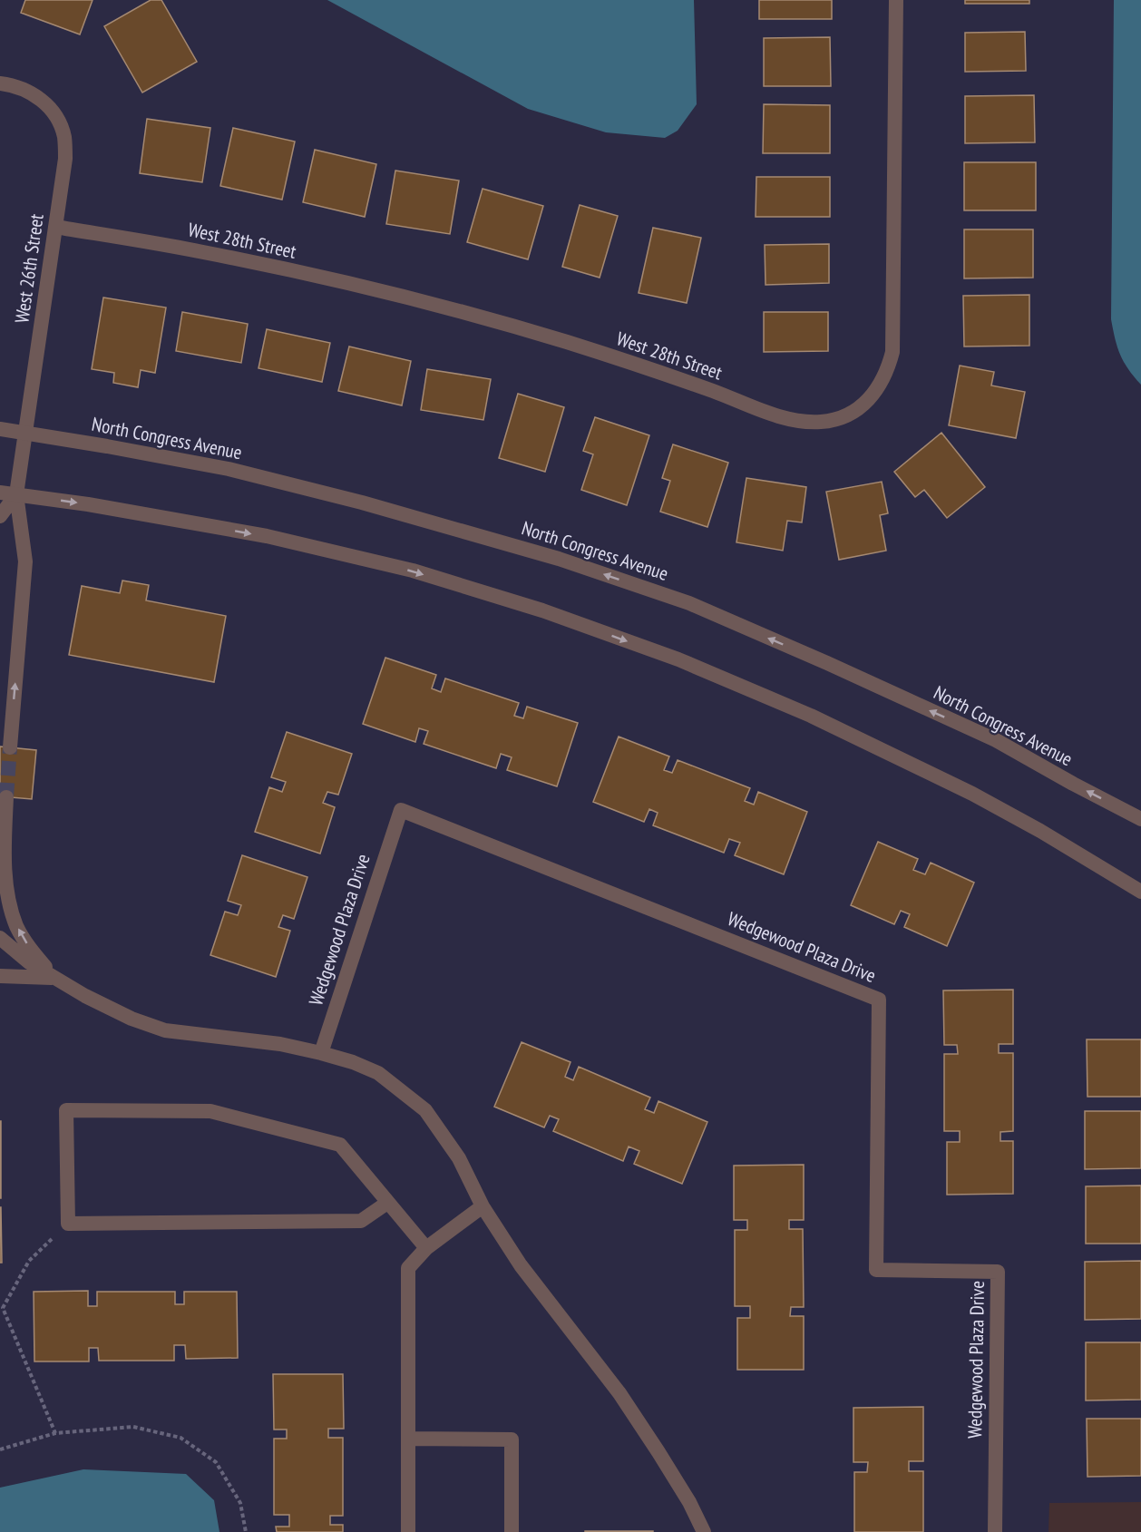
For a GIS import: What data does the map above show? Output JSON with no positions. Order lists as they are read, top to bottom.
{
  "streets": {
    "street": [
      "West 28th Street",
      "West 26th Street",
      "North Congress Avenue",
      "Wedgewood Plaza Drive"
    ]
  },
  "crossings": [
    ["West 28th Street", "West 26th Street"],
    ["West 26th Street", "North Congress Avenue"]
  ]
}
